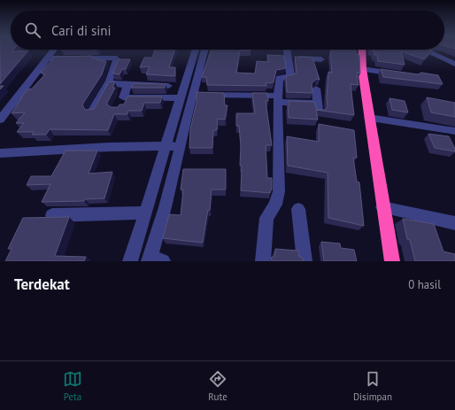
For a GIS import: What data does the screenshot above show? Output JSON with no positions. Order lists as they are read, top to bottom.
{
  "page": {
    "search": "Cari di sini",
    "heading": ["Terdekat", "0 hasil"],
    "nav": ["Peta", "Rute", "Disimpan"]
  }
}
